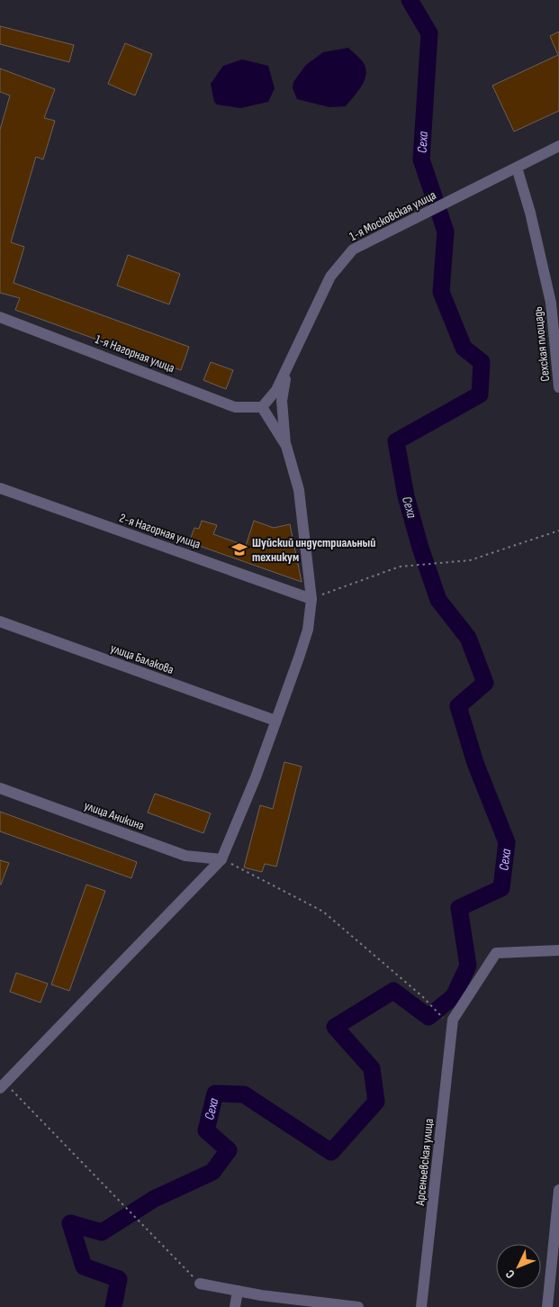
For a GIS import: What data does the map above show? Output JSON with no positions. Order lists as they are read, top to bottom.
{
  "streets": {
    "street": [
      "1-я Московская улица",
      "Сехская площадь",
      "1-я Нагорная улица",
      "2-я Нагорная улица",
      "улица Балакова",
      "улица Аникина",
      "Арсеньевская улица"
    ]
  },
  "crossings": [
    ["1-я Московская улица", "Сехская площадь"],
    ["1-я Московская улица", "1-я Нагорная улица"]
  ],
  "water": ["Сеха"],
  "places": {
    "school or university": ["Шуйский индустриальный техникум"]
  },
  "north": "bottom left"
}
